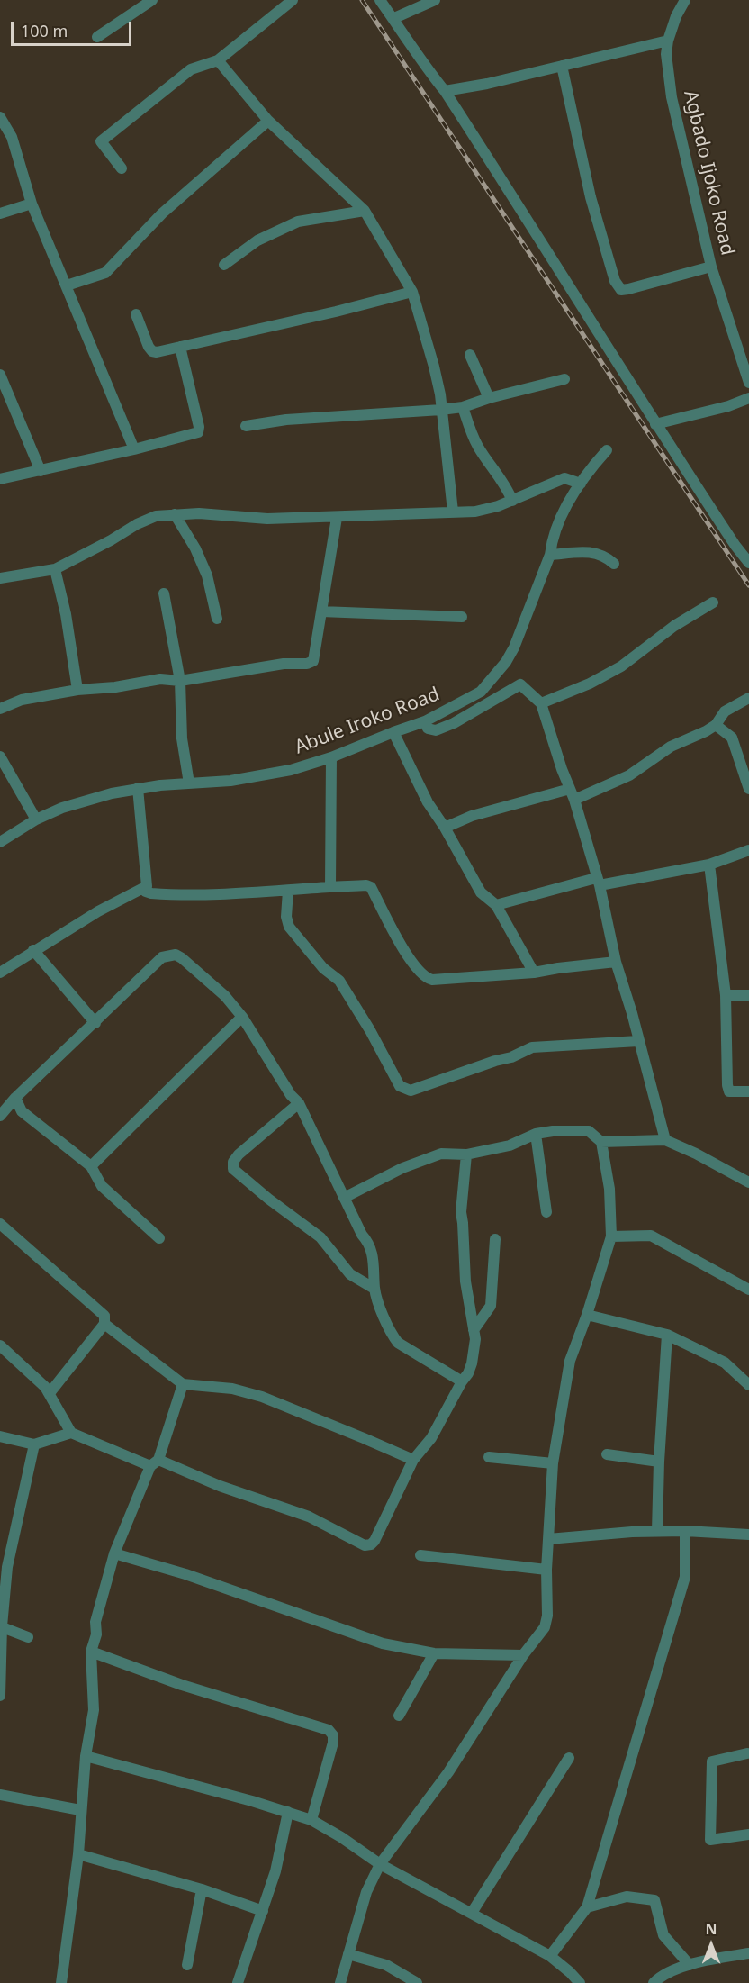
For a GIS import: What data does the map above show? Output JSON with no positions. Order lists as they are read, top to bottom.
{
  "streets": {
    "street": ["Agbado Ijoko Road", "Abule Iroko Road"]
  },
  "scale_bar": "100 m",
  "north": "top"
}
